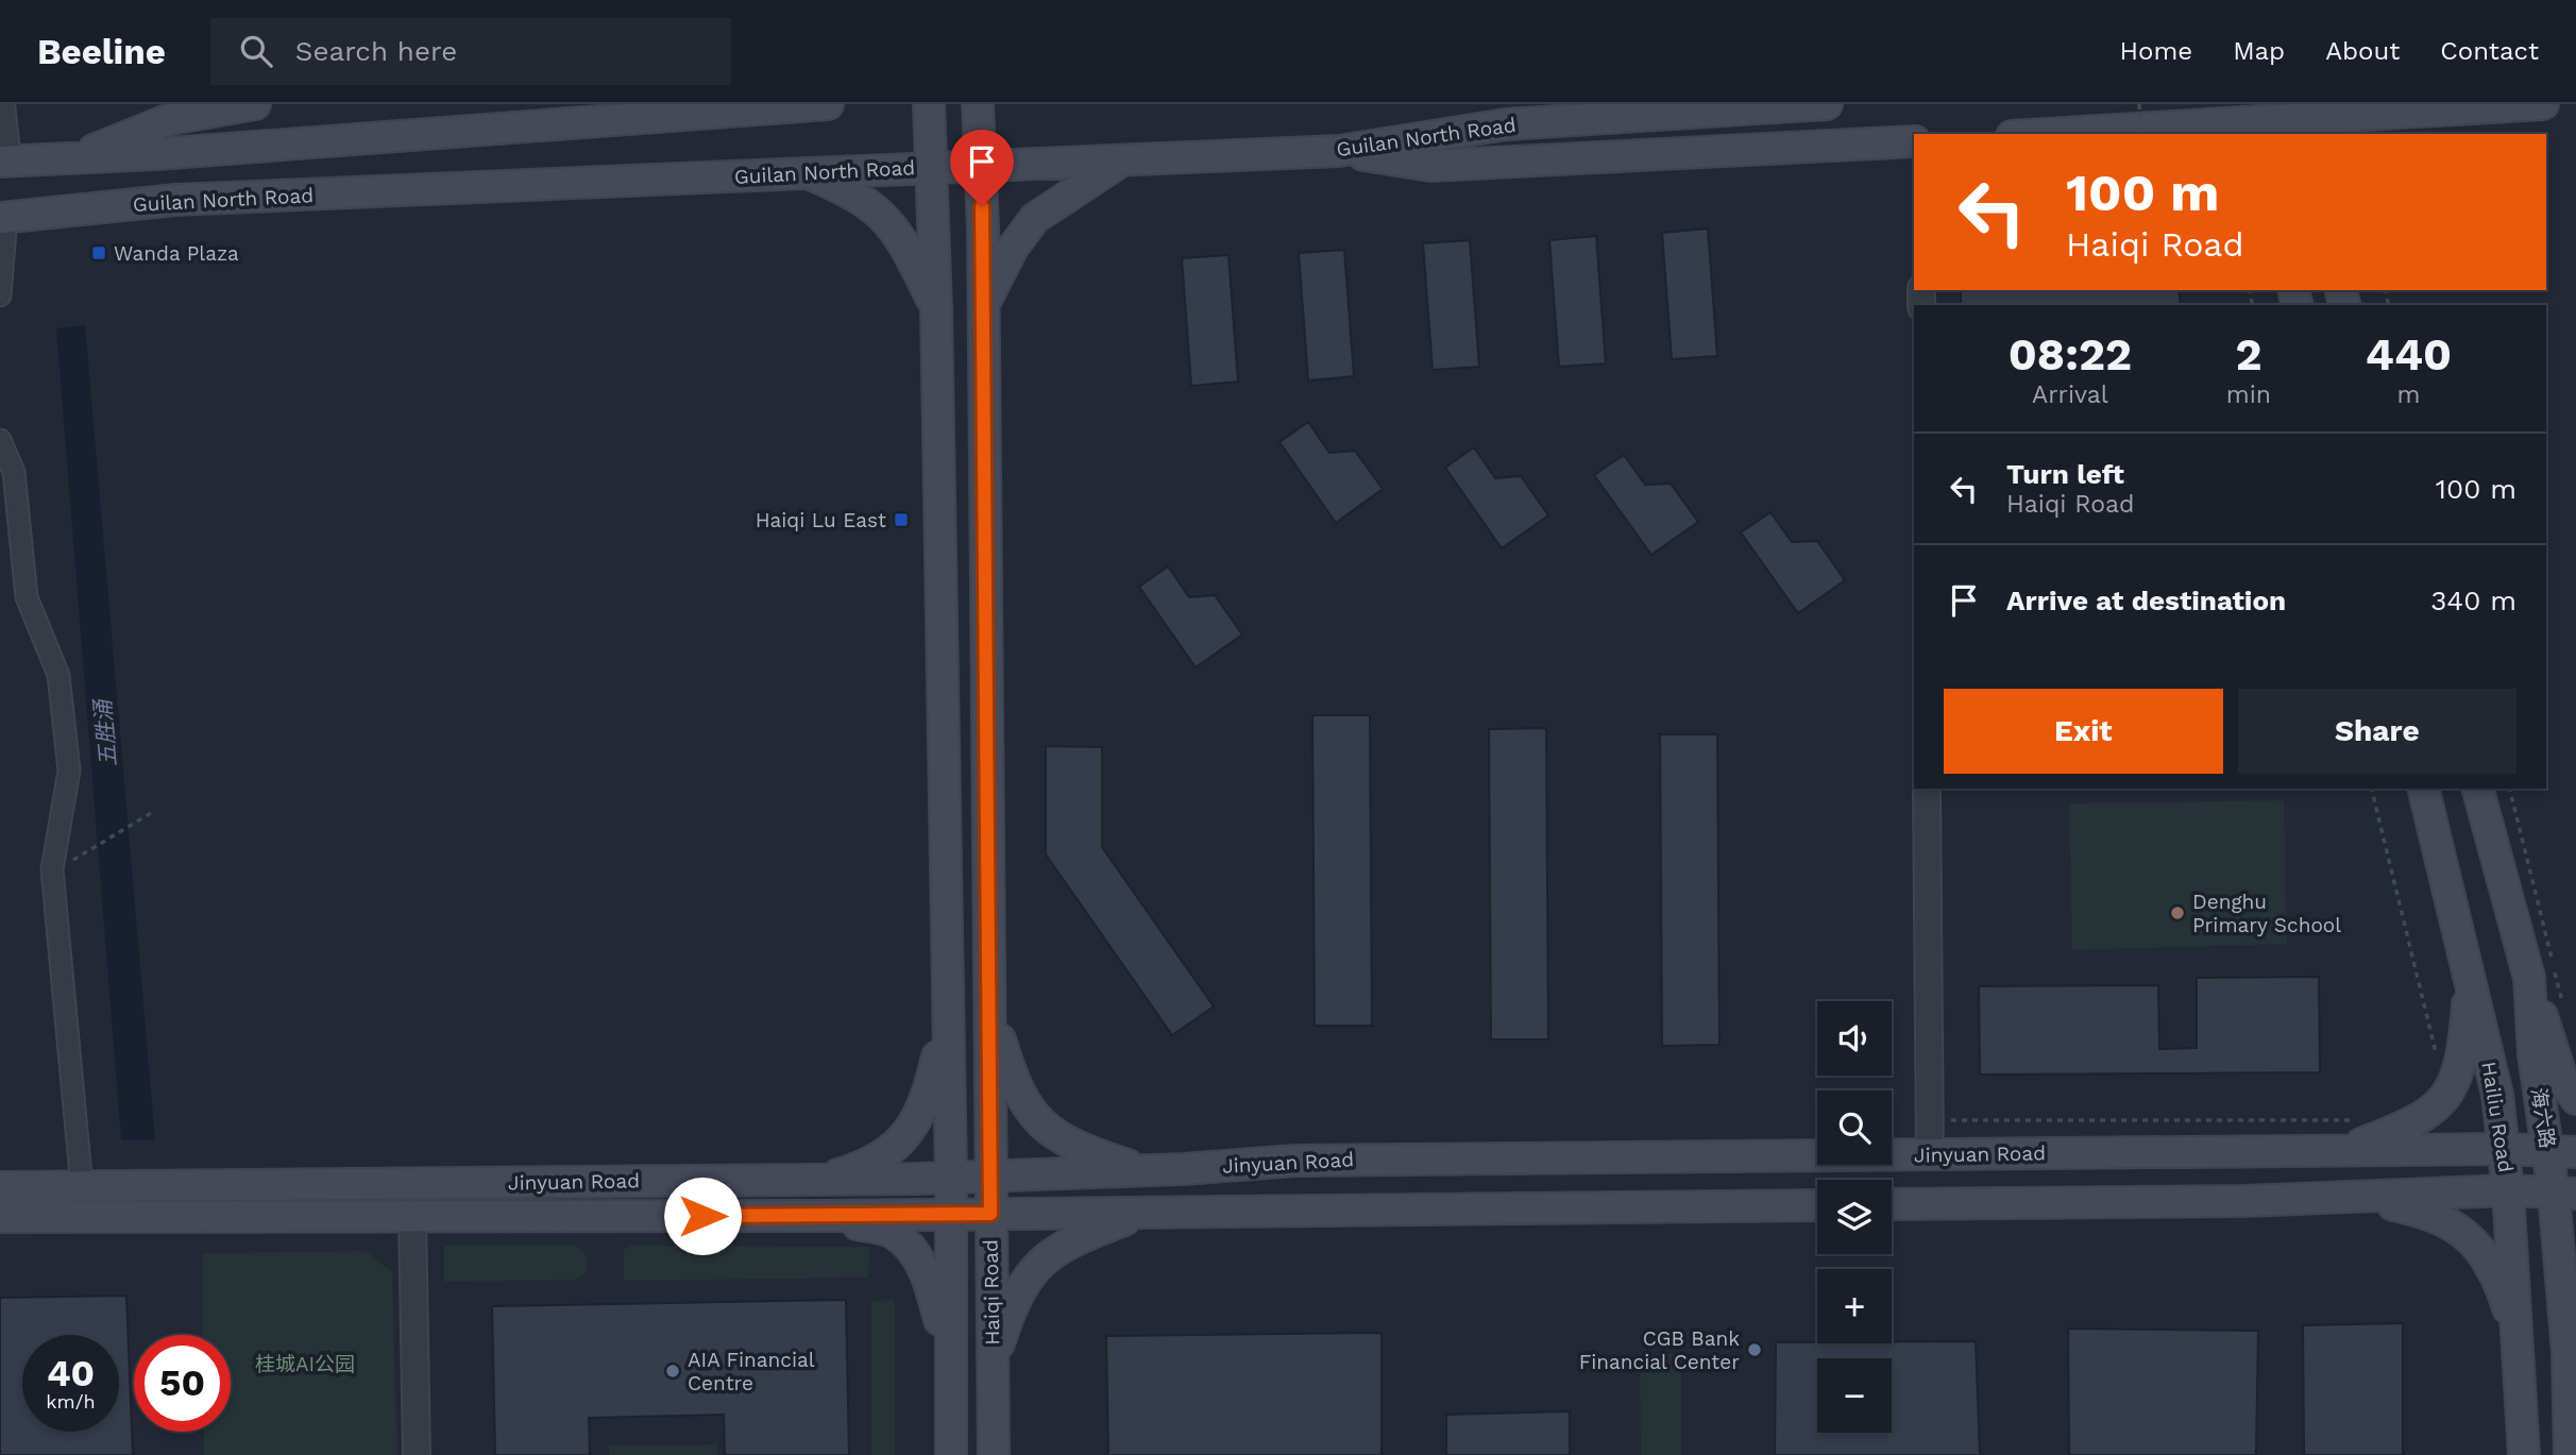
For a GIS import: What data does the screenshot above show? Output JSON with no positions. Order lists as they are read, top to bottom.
{
  "streets": {
    "main road": [
      "Guilan North Road",
      "Hailiu Road",
      "海六路",
      "Jinyuan Road",
      "Haiqi Road"
    ]
  },
  "crossings": [
    ["Guilan North Road", "Haiqi Road"],
    ["Hailiu Road", "Jinyuan Road"],
    ["海六路", "Jinyuan Road"],
    ["Jinyuan Road", "Haiqi Road"]
  ],
  "water": ["五胜涌"],
  "parks": ["桂城AI公园"],
  "places": {
    "transit": ["Wanda Plaza", "Haiqi Lu East"],
    "other": ["Denghu Primary School", "CGB Bank Financial Center", "AIA Financial Centre"]
  },
  "page": {
    "header": "Beeline",
    "search": "Search here",
    "nav": [
      "Home",
      "Map",
      "About",
      "Contact"
    ],
    "turn": ["100 m", "Haiqi Road"],
    "eta": [
      "08:22",
      "Arrival",
      "2",
      "min",
      "440",
      "m"
    ],
    "list": [
      {
        "name": "Turn left",
        "note": "Haiqi Road",
        "value": "100 m"
      },
      {
        "name": "Arrive at destination",
        "value": "340 m"
      }
    ],
    "buttons": ["Exit", "Share"],
    "map_buttons": ["+", "−"],
    "speed": "40 km/h",
    "limit": "50"
  }
}
